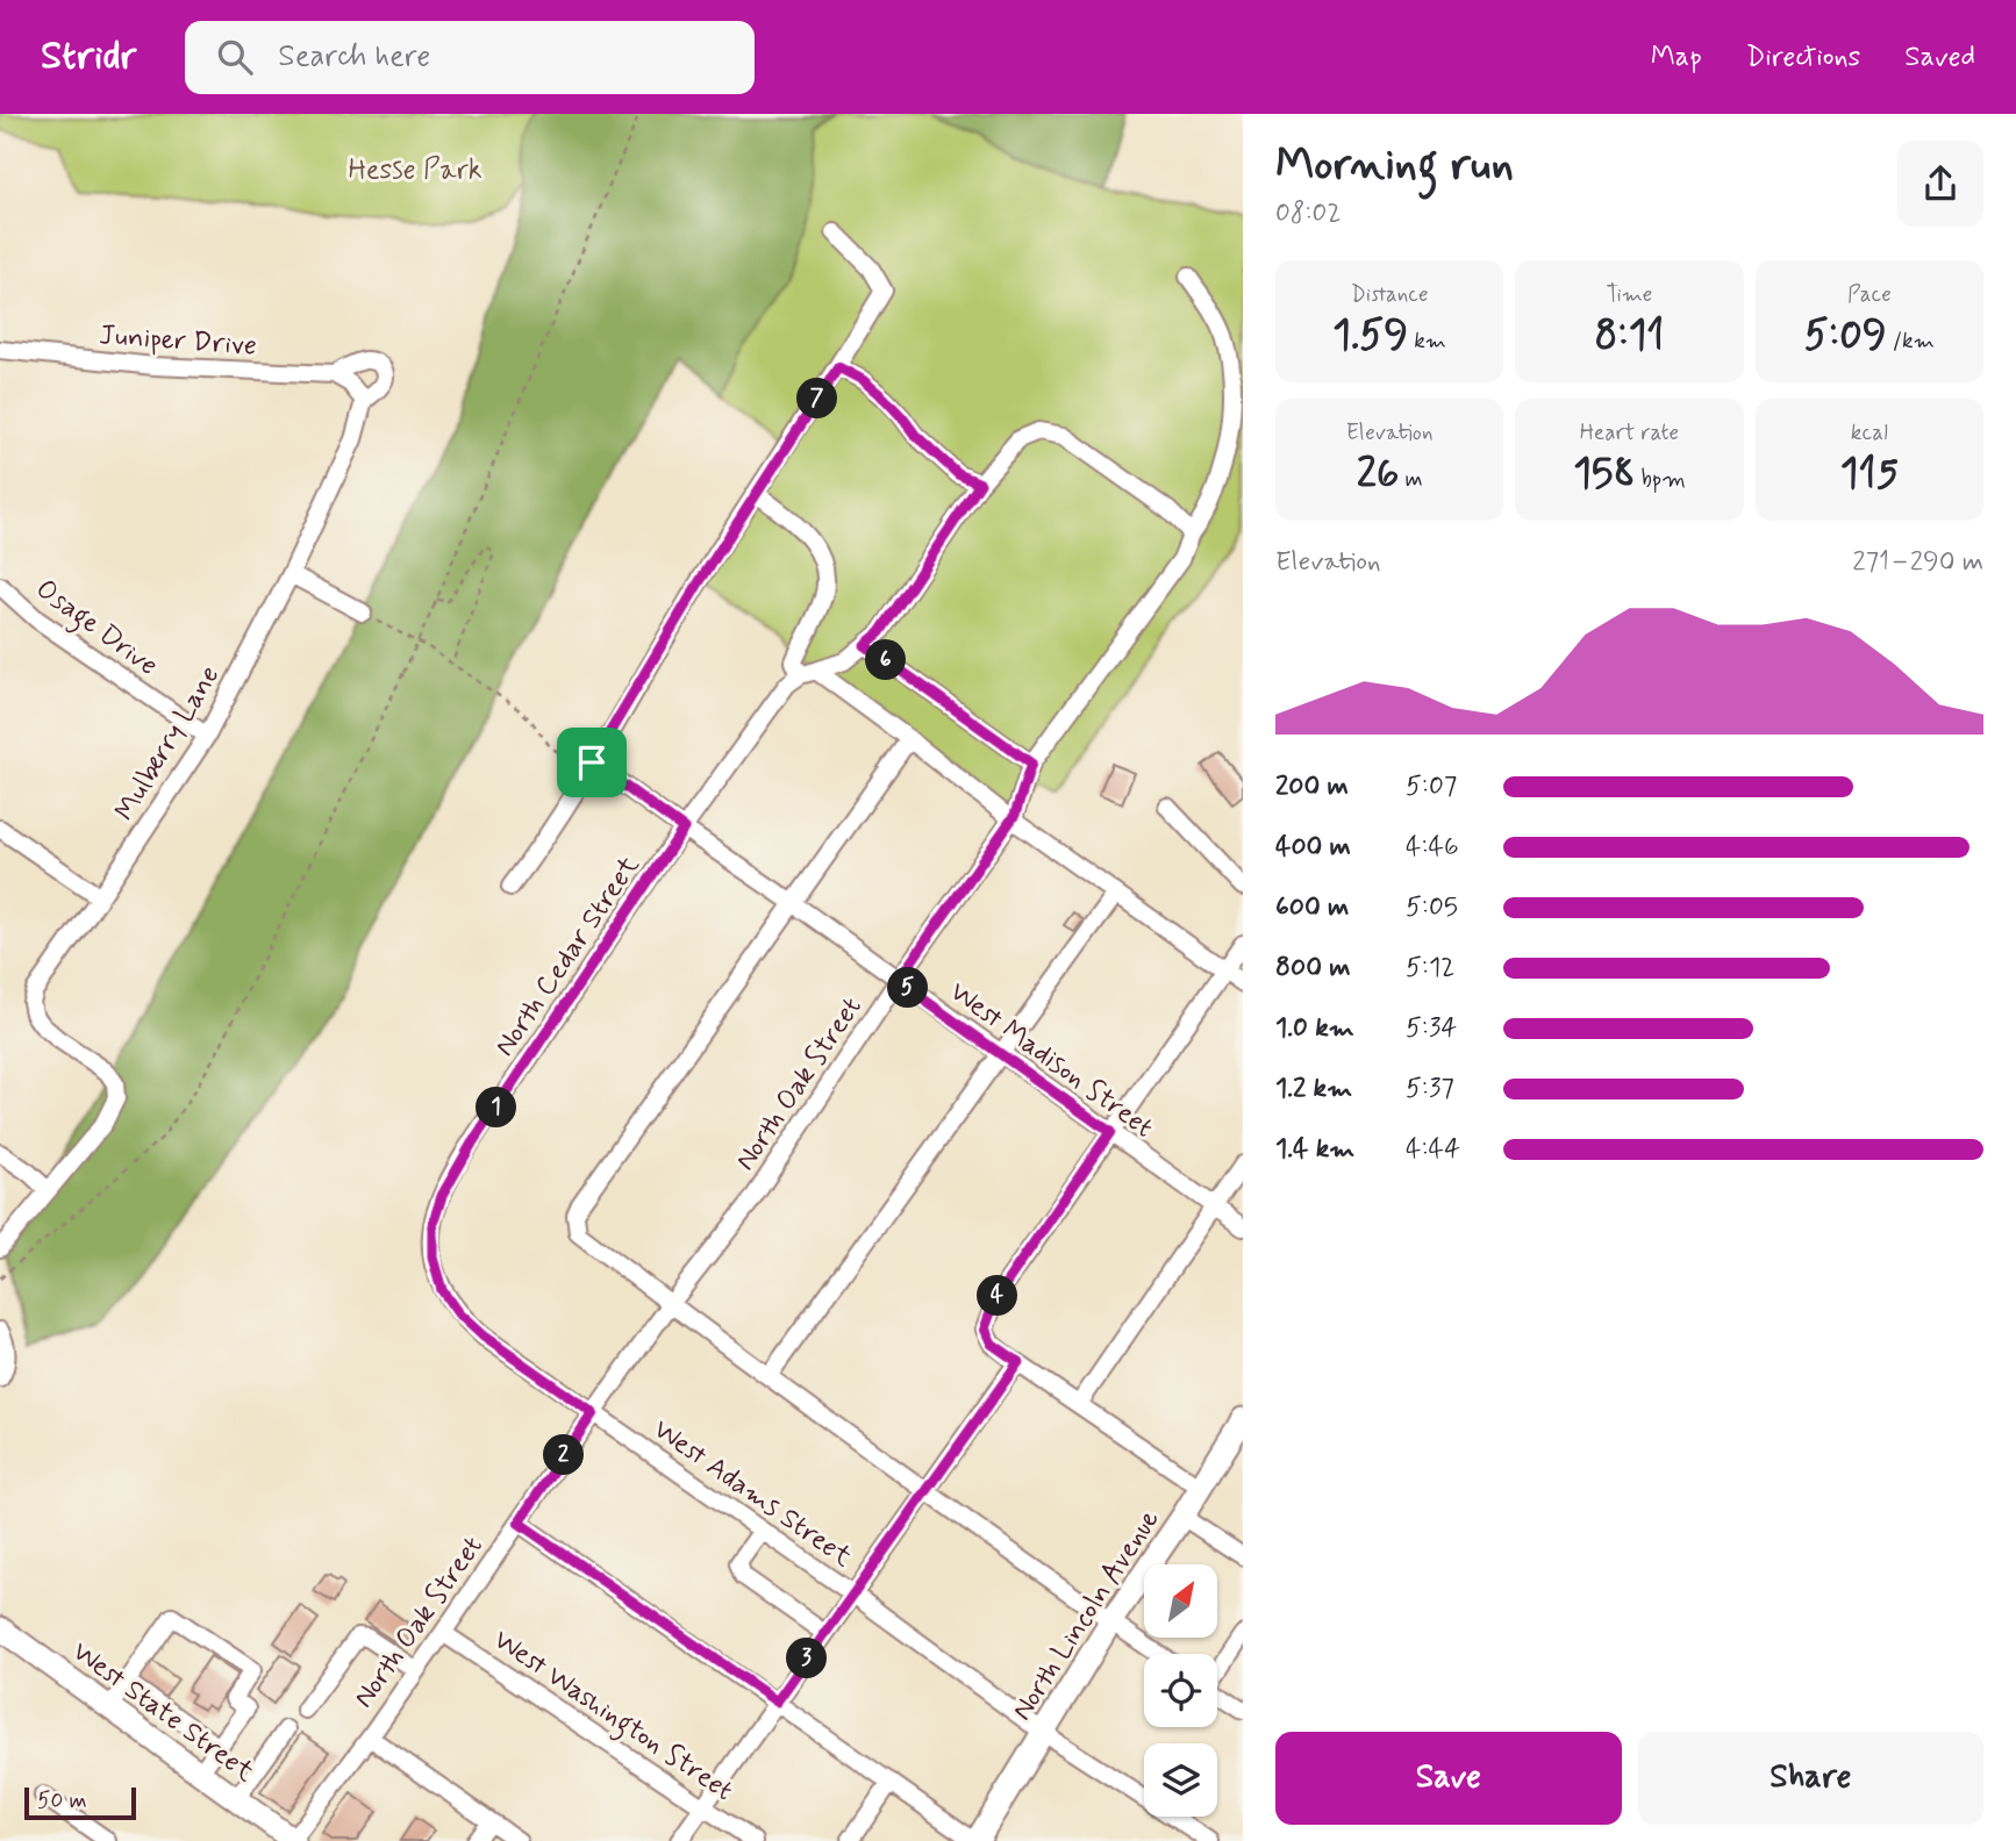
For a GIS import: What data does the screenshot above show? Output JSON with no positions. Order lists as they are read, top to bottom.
{
  "streets": {
    "main road": ["North Lincoln Avenue", "West State Street"],
    "street": [
      "Juniper Drive",
      "Osage Drive",
      "Mulberry Lane",
      "North Cedar Street",
      "West Madison Street",
      "North Oak Street",
      "West Adams Street",
      "West Washington Street"
    ]
  },
  "crossings": [
    ["Juniper Drive", "Mulberry Lane"],
    ["Osage Drive", "Mulberry Lane"],
    ["North Cedar Street", "West Madison Street"],
    ["North Cedar Street", "West Adams Street"],
    ["West Madison Street", "North Oak Street"],
    ["North Oak Street", "West Adams Street"],
    ["North Oak Street", "West State Street"],
    ["North Oak Street", "West Washington Street"],
    ["West Adams Street", "North Lincoln Avenue"]
  ],
  "parks": ["Hesse Park"],
  "scale_bar": "50 m",
  "north": "top right",
  "page": {
    "header": "Stridr",
    "search": "Search here",
    "nav": ["Map", "Directions", "Saved"],
    "heading": ["Morning run", "08:02"],
    "stats": [
      ["Distance", "1.59 km"],
      ["Time", "8:11"],
      ["Pace", "5:09 /km"],
      ["Elevation", "26 m"],
      ["Heart rate", "158 bpm"],
      ["kcal", "115"]
    ],
    "pins": [
      "7",
      "6",
      "5",
      "1",
      "4",
      "2",
      "3"
    ],
    "chart": ["Elevation", "271–290 m"],
    "list": [
      {
        "name": "200 m",
        "note": "5:07"
      },
      {
        "name": "400 m",
        "note": "4:46"
      },
      {
        "name": "600 m",
        "note": "5:05"
      },
      {
        "name": "800 m",
        "note": "5:12"
      },
      {
        "name": "1.0 km",
        "note": "5:34"
      },
      {
        "name": "1.2 km",
        "note": "5:37"
      },
      {
        "name": "1.4 km",
        "note": "4:44"
      }
    ],
    "buttons": ["Save", "Share"],
    "scale": "50 m"
  }
}
